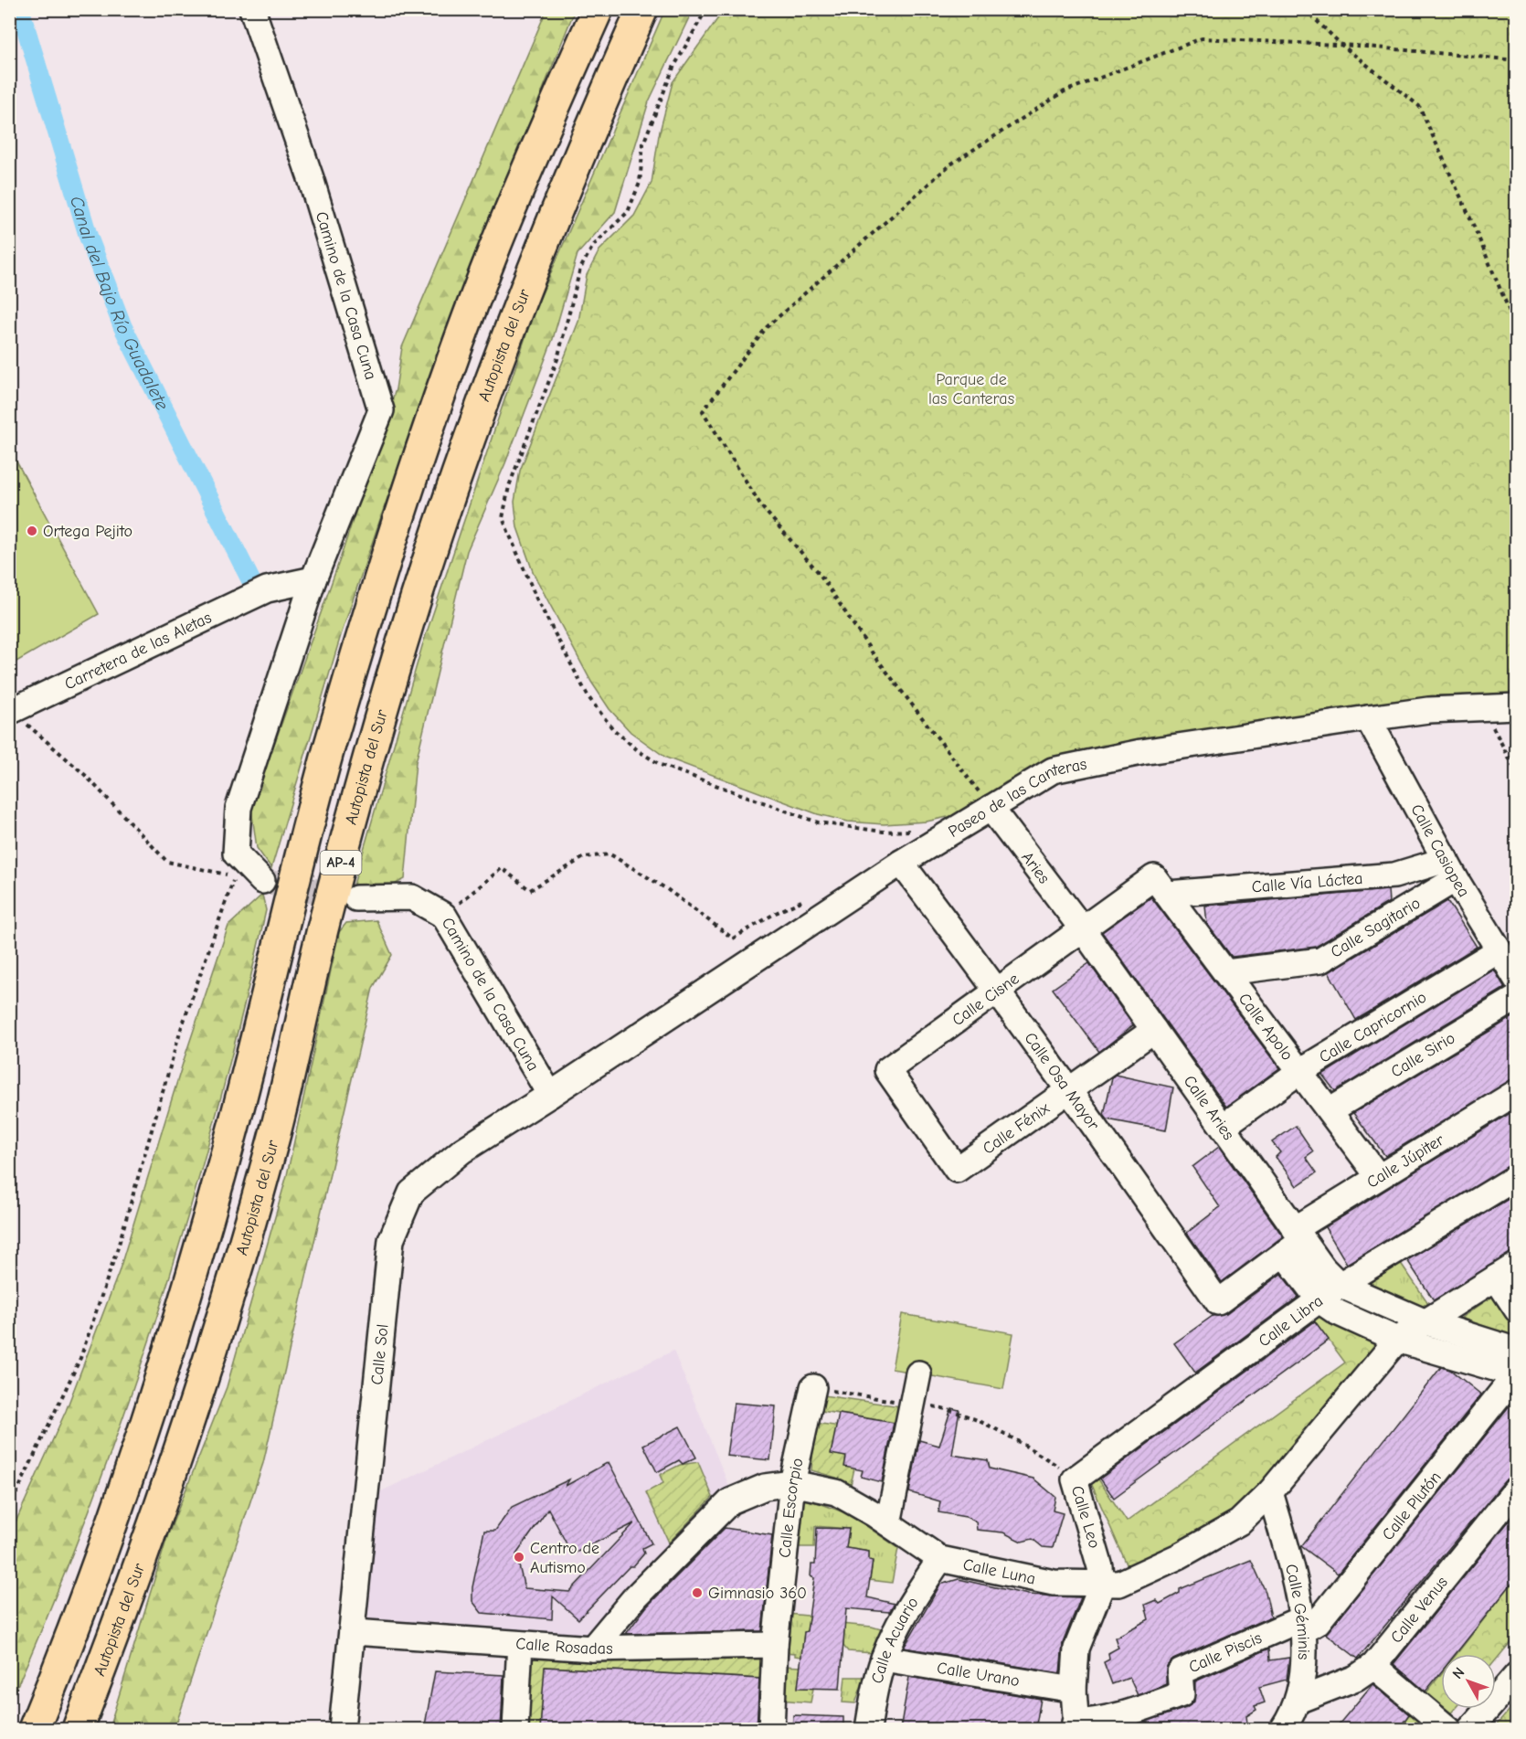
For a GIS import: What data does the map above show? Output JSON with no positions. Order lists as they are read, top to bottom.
{
  "streets": {
    "highway": ["Autopista del Sur", "AP-4"],
    "street": [
      "Camino de la Casa Cuna",
      "Carretera de las Aletas",
      "Paseo de las Canteras",
      "Calle Casiopea",
      "Aries",
      "Calle Vía Láctea",
      "Calle Sagitario",
      "Calle Cisne",
      "Calle Apolo",
      "Calle Capricornio",
      "Calle Sirio",
      "Calle Osa Mayor",
      "Calle Aries",
      "Calle Fénix",
      "Calle Júpiter",
      "Calle Libra",
      "Calle Sol",
      "Calle Plutón",
      "Calle Escorpio",
      "Calle Leo",
      "Calle Luna",
      "Calle Venus",
      "Calle Géminis",
      "Calle Acuario",
      "Calle Rosadas",
      "Calle Piscis",
      "Calle Urano"
    ]
  },
  "crossings": [
    ["Camino de la Casa Cuna", "Carretera de las Aletas"],
    ["Camino de la Casa Cuna", "Calle Sol"],
    ["Paseo de las Canteras", "Calle Casiopea"],
    ["Paseo de las Canteras", "Aries"],
    ["Paseo de las Canteras", "Calle Osa Mayor"],
    ["Paseo de las Canteras", "Calle Sol"],
    ["Calle Casiopea", "Calle Vía Láctea"],
    ["Calle Casiopea", "Calle Sagitario"],
    ["Calle Casiopea", "Calle Capricornio"],
    ["Aries", "Calle Cisne"],
    ["Aries", "Calle Aries"],
    ["Calle Vía Láctea", "Calle Sagitario"],
    ["Calle Vía Láctea", "Calle Cisne"],
    ["Calle Vía Láctea", "Calle Apolo"],
    ["Calle Sagitario", "Calle Apolo"],
    ["Calle Cisne", "Calle Apolo"],
    ["Calle Cisne", "Calle Osa Mayor"],
    ["Calle Cisne", "Calle Aries"],
    ["Calle Cisne", "Calle Fénix"],
    ["Calle Apolo", "Calle Capricornio"],
    ["Calle Apolo", "Calle Sirio"],
    ["Calle Apolo", "Calle Júpiter"],
    ["Calle Capricornio", "Calle Aries"],
    ["Calle Osa Mayor", "Calle Fénix"],
    ["Calle Osa Mayor", "Calle Júpiter"],
    ["Calle Aries", "Calle Fénix"],
    ["Calle Aries", "Calle Júpiter"],
    ["Calle Aries", "Calle Libra"],
    ["Calle Aries", "Calle Plutón"],
    ["Calle Aries", "Calle Luna"],
    ["Calle Libra", "Calle Leo"],
    ["Calle Sol", "Calle Rosadas"],
    ["Calle Plutón", "Calle Géminis"],
    ["Calle Plutón", "Calle Piscis"],
    ["Calle Escorpio", "Calle Leo"],
    ["Calle Escorpio", "Calle Luna"],
    ["Calle Escorpio", "Calle Rosadas"],
    ["Calle Leo", "Calle Luna"],
    ["Calle Luna", "Calle Géminis"],
    ["Calle Luna", "Calle Acuario"],
    ["Calle Luna", "Calle Rosadas"],
    ["Calle Venus", "Calle Géminis"],
    ["Calle Géminis", "Calle Piscis"],
    ["Calle Acuario", "Calle Urano"]
  ],
  "water": ["Canal del Bajo Río Guadalete"],
  "parks": ["Parque de las Canteras"],
  "places": ["Ortega Pejito", "Centro de Autismo", "Gimnasio 360"],
  "north": "top left"
}
